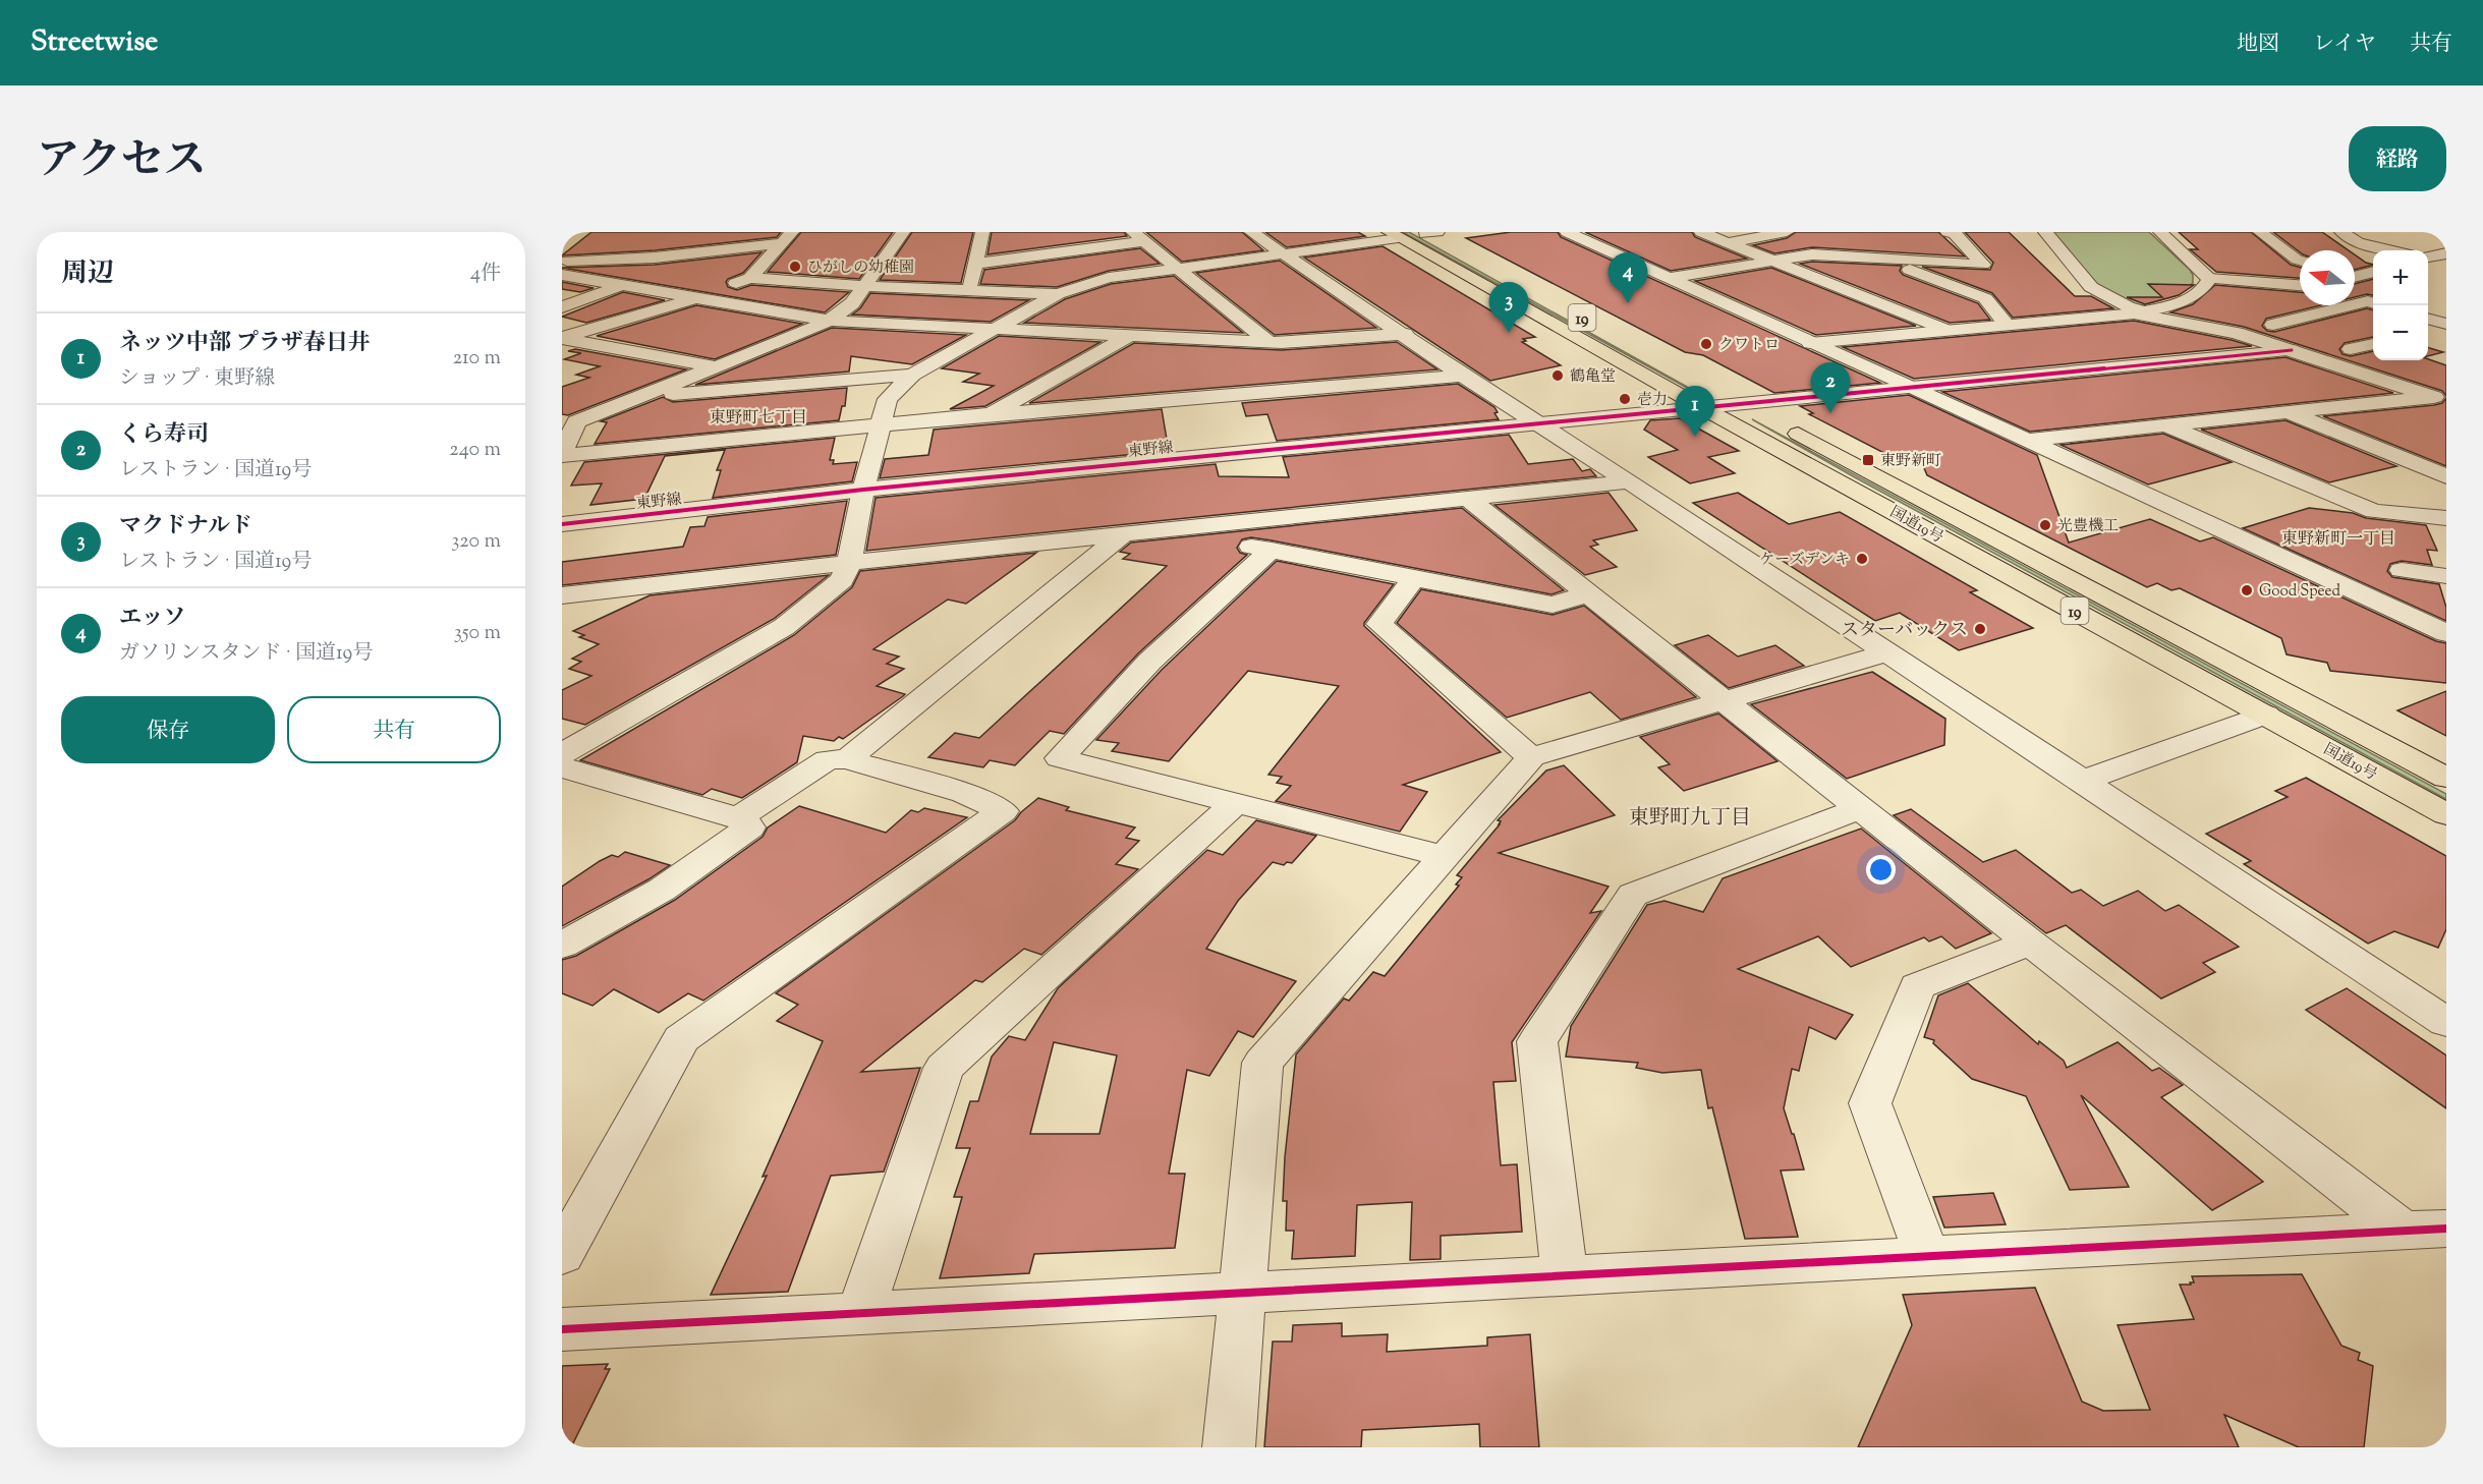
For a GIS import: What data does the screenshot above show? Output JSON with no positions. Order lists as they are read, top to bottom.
{
  "streets": {
    "highway": ["19", "国道19号"],
    "street": ["東野線"]
  },
  "crossings": [
    ["東野線", "国道19号"]
  ],
  "districts": ["東野町七丁目", "東野新町一丁目", "東野町九丁目"],
  "places": {
    "other": [
      "ひがしの幼稚園",
      "クワトロ",
      "鶴亀堂",
      "壱力",
      "光豊機工",
      "ケーズデンキ",
      "Good Speed",
      "スターバックス"
    ],
    "transit": ["東野新町"]
  },
  "north": "left",
  "page": {
    "header": "Streetwise",
    "nav": ["地図", "レイヤ", "共有"],
    "title": "アクセス",
    "buttons": [
      "経路",
      ["保存", "共有"]
    ],
    "heading": ["周辺", "4件"],
    "map_buttons": ["+", "−"],
    "pins": [
      "4",
      "3",
      "2",
      "1"
    ],
    "list": [
      {
        "mark": "1",
        "name": "ネッツ中部 プラザ春日井",
        "note": "ショップ · 東野線",
        "value": "210 m"
      },
      {
        "mark": "2",
        "name": "くら寿司",
        "note": "レストラン · 国道19号",
        "value": "240 m"
      },
      {
        "mark": "3",
        "name": "マクドナルド",
        "note": "レストラン · 国道19号",
        "value": "320 m"
      },
      {
        "mark": "4",
        "name": "エッソ",
        "note": "ガソリンスタンド · 国道19号",
        "value": "350 m"
      }
    ]
  }
}
